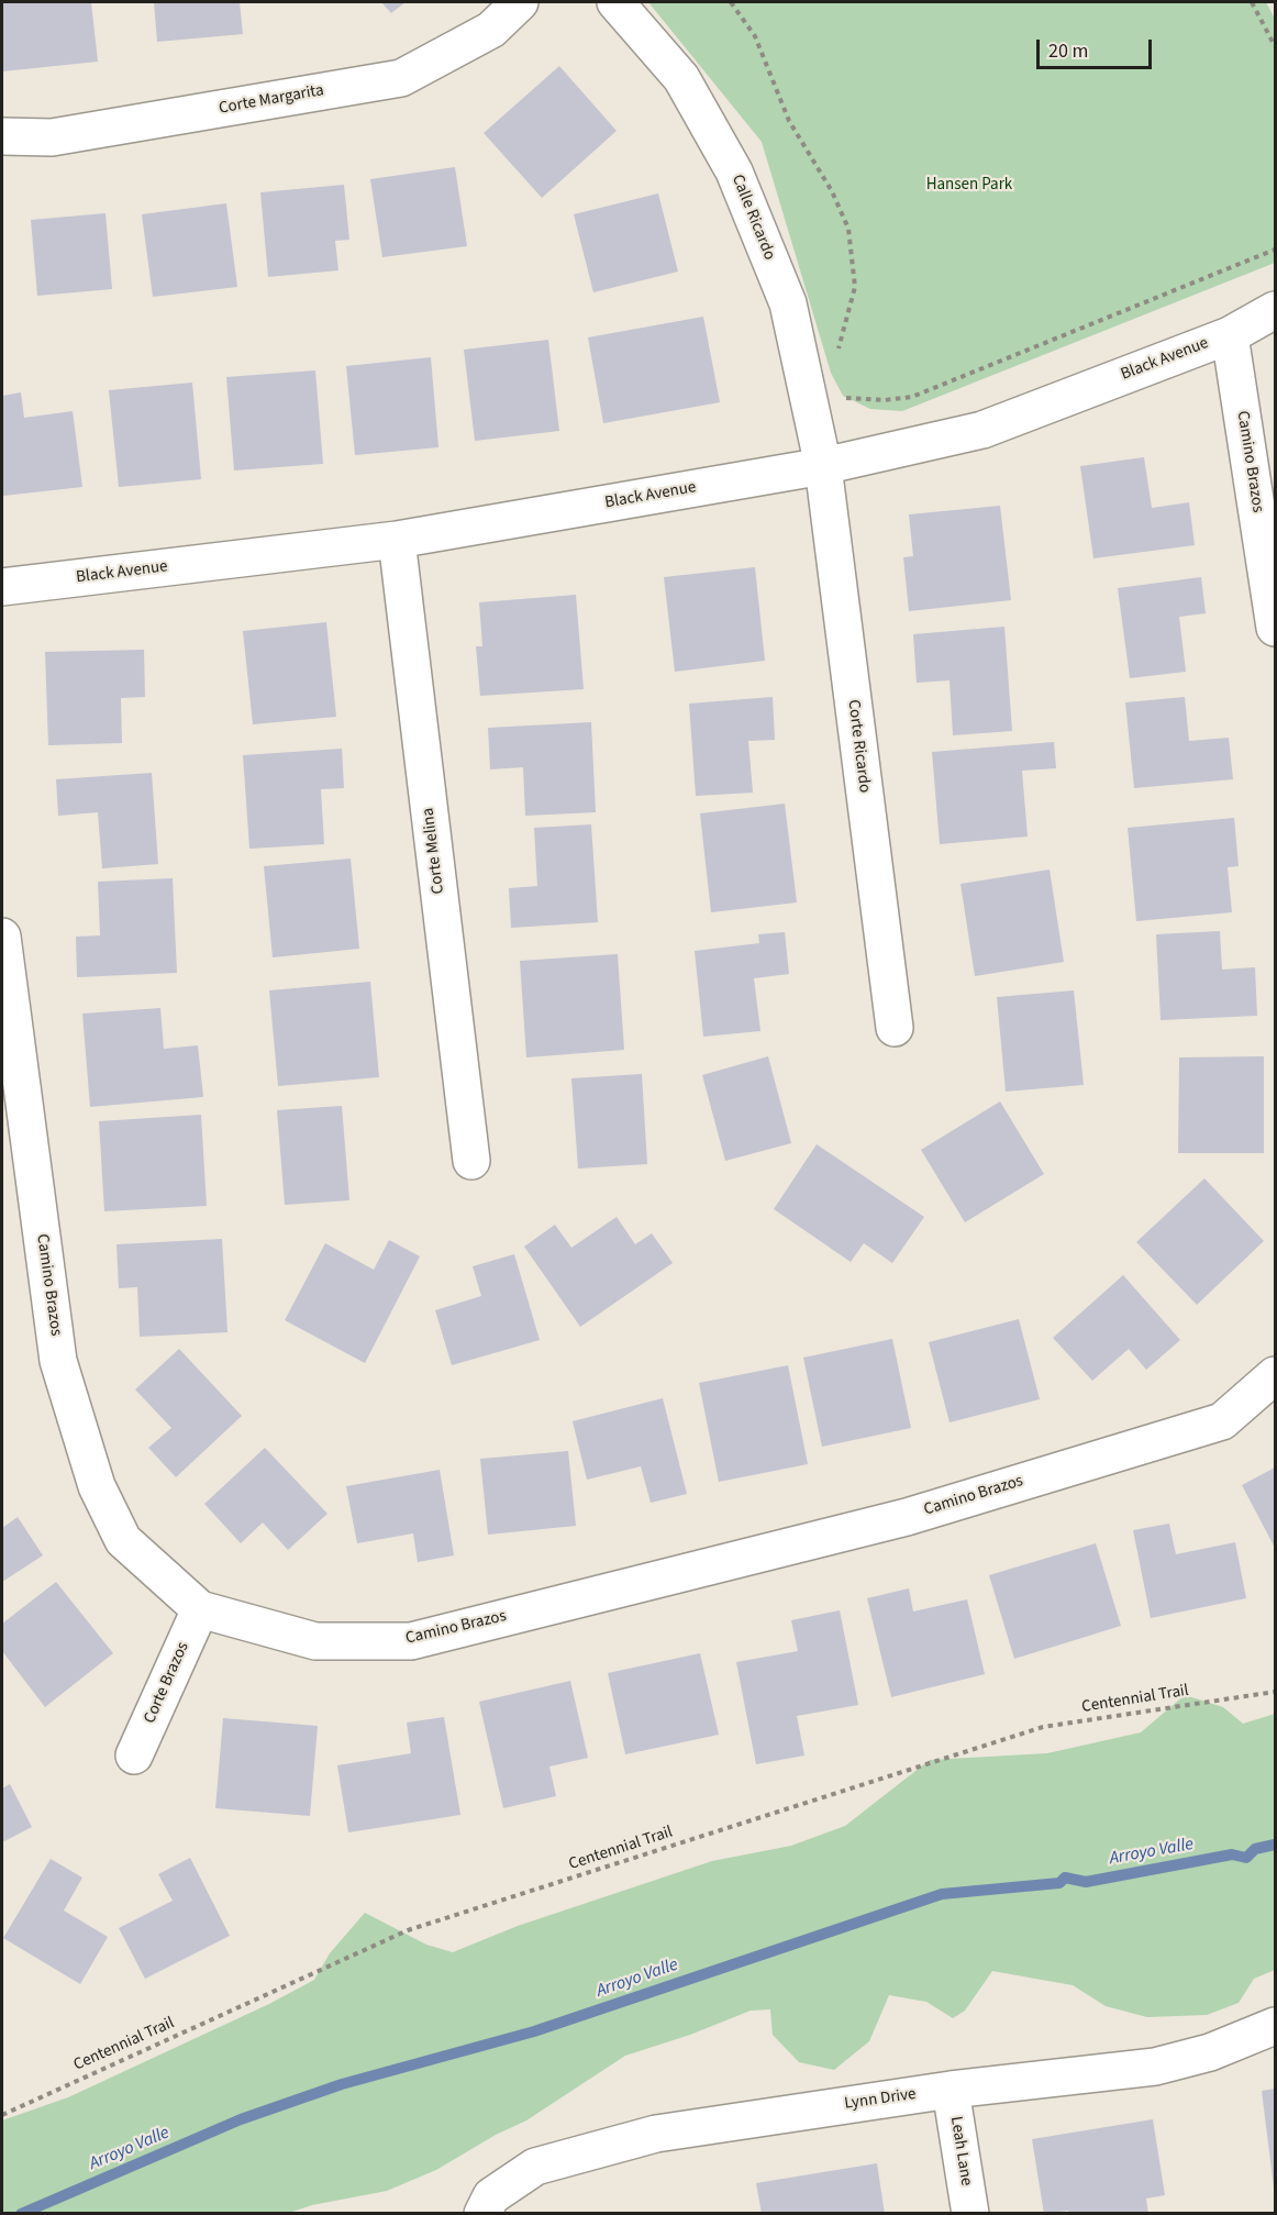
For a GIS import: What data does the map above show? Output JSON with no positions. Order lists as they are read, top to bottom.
{
  "streets": {
    "street": [
      "Corte Margarita",
      "Calle Ricardo",
      "Black Avenue",
      "Camino Brazos",
      "Corte Ricardo",
      "Corte Melina",
      "Corte Brazos",
      "Lynn Drive",
      "Leah Lane"
    ],
    "path": ["Centennial Trail"]
  },
  "crossings": [
    ["Calle Ricardo", "Black Avenue"],
    ["Calle Ricardo", "Corte Ricardo"],
    ["Black Avenue", "Camino Brazos"],
    ["Black Avenue", "Corte Ricardo"],
    ["Black Avenue", "Corte Melina"],
    ["Camino Brazos", "Corte Brazos"],
    ["Lynn Drive", "Leah Lane"]
  ],
  "water": ["Arroyo Valle"],
  "parks": ["Hansen Park"],
  "scale_bar": "20 m"
}
